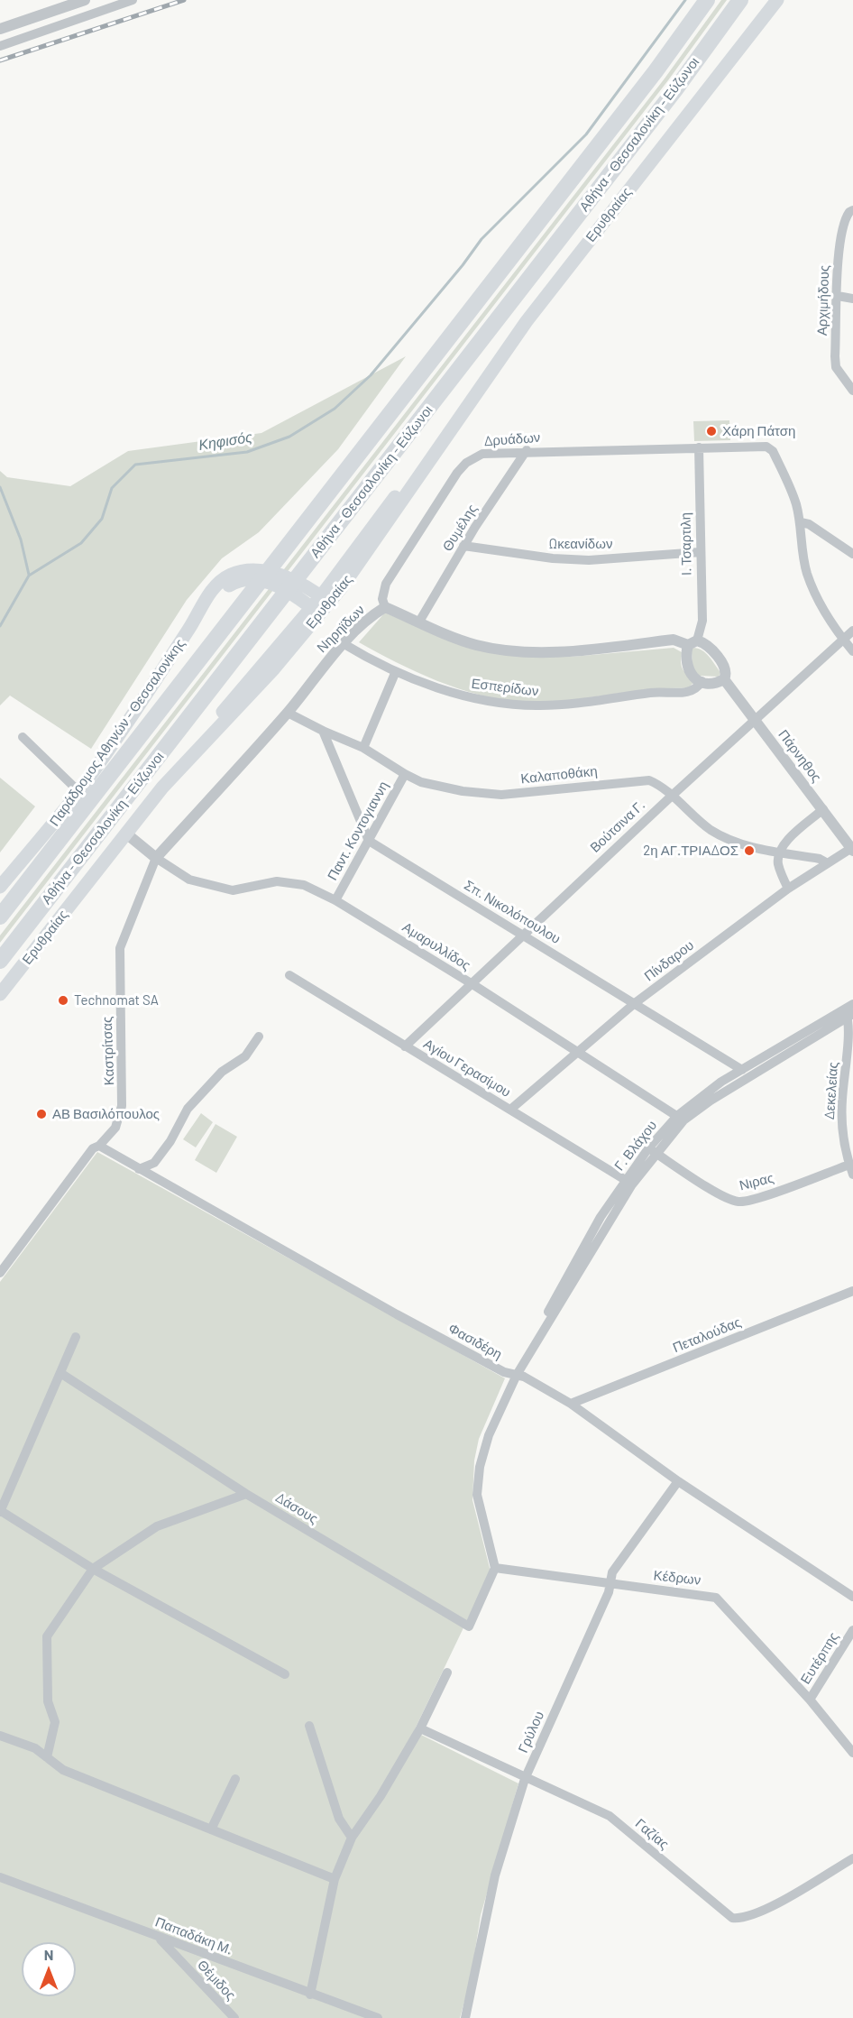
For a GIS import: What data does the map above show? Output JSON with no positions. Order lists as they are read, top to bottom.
{
  "streets": {
    "highway": ["Αθήνα - Θεσσαλονίκη - Εύζωνοι"],
    "main road": ["Ερυθραίας", "Παράδρομος Αθηνών - Θεσσαλονίκης"],
    "street": [
      "Αρχιμήδους",
      "Δρυάδων",
      "Θυμέλης",
      "Ωκεανίδων",
      "Ι. Τσαρτιλη",
      "Νηρηϊδων",
      "Εσπερίδων",
      "Πάρνηθος",
      "Καλαποθάκη",
      "Βούτσινα Γ.",
      "Παντ. Κοντογιαννη",
      "Σπ. Νικολόπουλου",
      "Αμαρυλλίδος",
      "Πίνδαρου",
      "Καστρίτσας",
      "Αγίου Γερασίμου",
      "Δεκελείας",
      "Γ. Βλάχου",
      "Νιρας",
      "Πεταλούδας",
      "Φασιδέρη",
      "Δάσους",
      "Κέδρων",
      "Ευτέρπης",
      "Γρύλου",
      "Γαζίας",
      "Παπαδάκη Μ.",
      "Θέμιδος"
    ]
  },
  "crossings": [
    ["Ερυθραίας", "Παράδρομος Αθηνών - Θεσσαλονίκης"],
    ["Δρυάδων", "Θυμέλης"],
    ["Δρυάδων", "Ι. Τσαρτιλη"],
    ["Δρυάδων", "Νηρηϊδων"],
    ["Δρυάδων", "Βούτσινα Γ."],
    ["Θυμέλης", "Ωκεανίδων"],
    ["Θυμέλης", "Νηρηϊδων"],
    ["Ωκεανίδων", "Ι. Τσαρτιλη"],
    ["Ι. Τσαρτιλη", "Νηρηϊδων"],
    ["Ι. Τσαρτιλη", "Εσπερίδων"],
    ["Ι. Τσαρτιλη", "Πάρνηθος"],
    ["Νηρηϊδων", "Εσπερίδων"],
    ["Νηρηϊδων", "Πάρνηθος"],
    ["Νηρηϊδων", "Καλαποθάκη"],
    ["Νηρηϊδων", "Αμαρυλλίδος"],
    ["Νηρηϊδων", "Καστρίτσας"],
    ["Εσπερίδων", "Πάρνηθος"],
    ["Πάρνηθος", "Βούτσινα Γ."],
    ["Πάρνηθος", "Πίνδαρου"],
    ["Καλαποθάκη", "Βούτσινα Γ."],
    ["Καλαποθάκη", "Παντ. Κοντογιαννη"],
    ["Καλαποθάκη", "Πίνδαρου"],
    ["Βούτσινα Γ.", "Σπ. Νικολόπουλου"],
    ["Βούτσινα Γ.", "Αμαρυλλίδος"],
    ["Βούτσινα Γ.", "Αγίου Γερασίμου"],
    ["Παντ. Κοντογιαννη", "Σπ. Νικολόπουλου"],
    ["Παντ. Κοντογιαννη", "Αμαρυλλίδος"],
    ["Σπ. Νικολόπουλου", "Πίνδαρου"],
    ["Σπ. Νικολόπουλου", "Γ. Βλάχου"],
    ["Αμαρυλλίδος", "Πίνδαρου"],
    ["Αμαρυλλίδος", "Καστρίτσας"],
    ["Αμαρυλλίδος", "Γ. Βλάχου"],
    ["Πίνδαρου", "Αγίου Γερασίμου"],
    ["Καστρίτσας", "Φασιδέρη"],
    ["Αγίου Γερασίμου", "Γ. Βλάχου"],
    ["Δεκελείας", "Γ. Βλάχου"],
    ["Δεκελείας", "Νιρας"],
    ["Γ. Βλάχου", "Νιρας"],
    ["Γ. Βλάχου", "Φασιδέρη"],
    ["Γ. Βλάχου", "Δάσους"],
    ["Γ. Βλάχου", "Κέδρων"],
    ["Πεταλούδας", "Φασιδέρη"],
    ["Φασιδέρη", "Γρύλου"],
    ["Δάσους", "Κέδρων"],
    ["Κέδρων", "Ευτέρπης"],
    ["Κέδρων", "Γρύλου"],
    ["Γρύλου", "Γαζίας"],
    ["Παπαδάκη Μ.", "Θέμιδος"]
  ],
  "water": ["Κηφισός"],
  "places": [
    "Χάρη Πάτση",
    "2η ΑΓ.ΤΡΙΑΔΟΣ",
    "Technomat SA",
    "ΑΒ Βασιλόπουλος"
  ],
  "north": "top"
}
